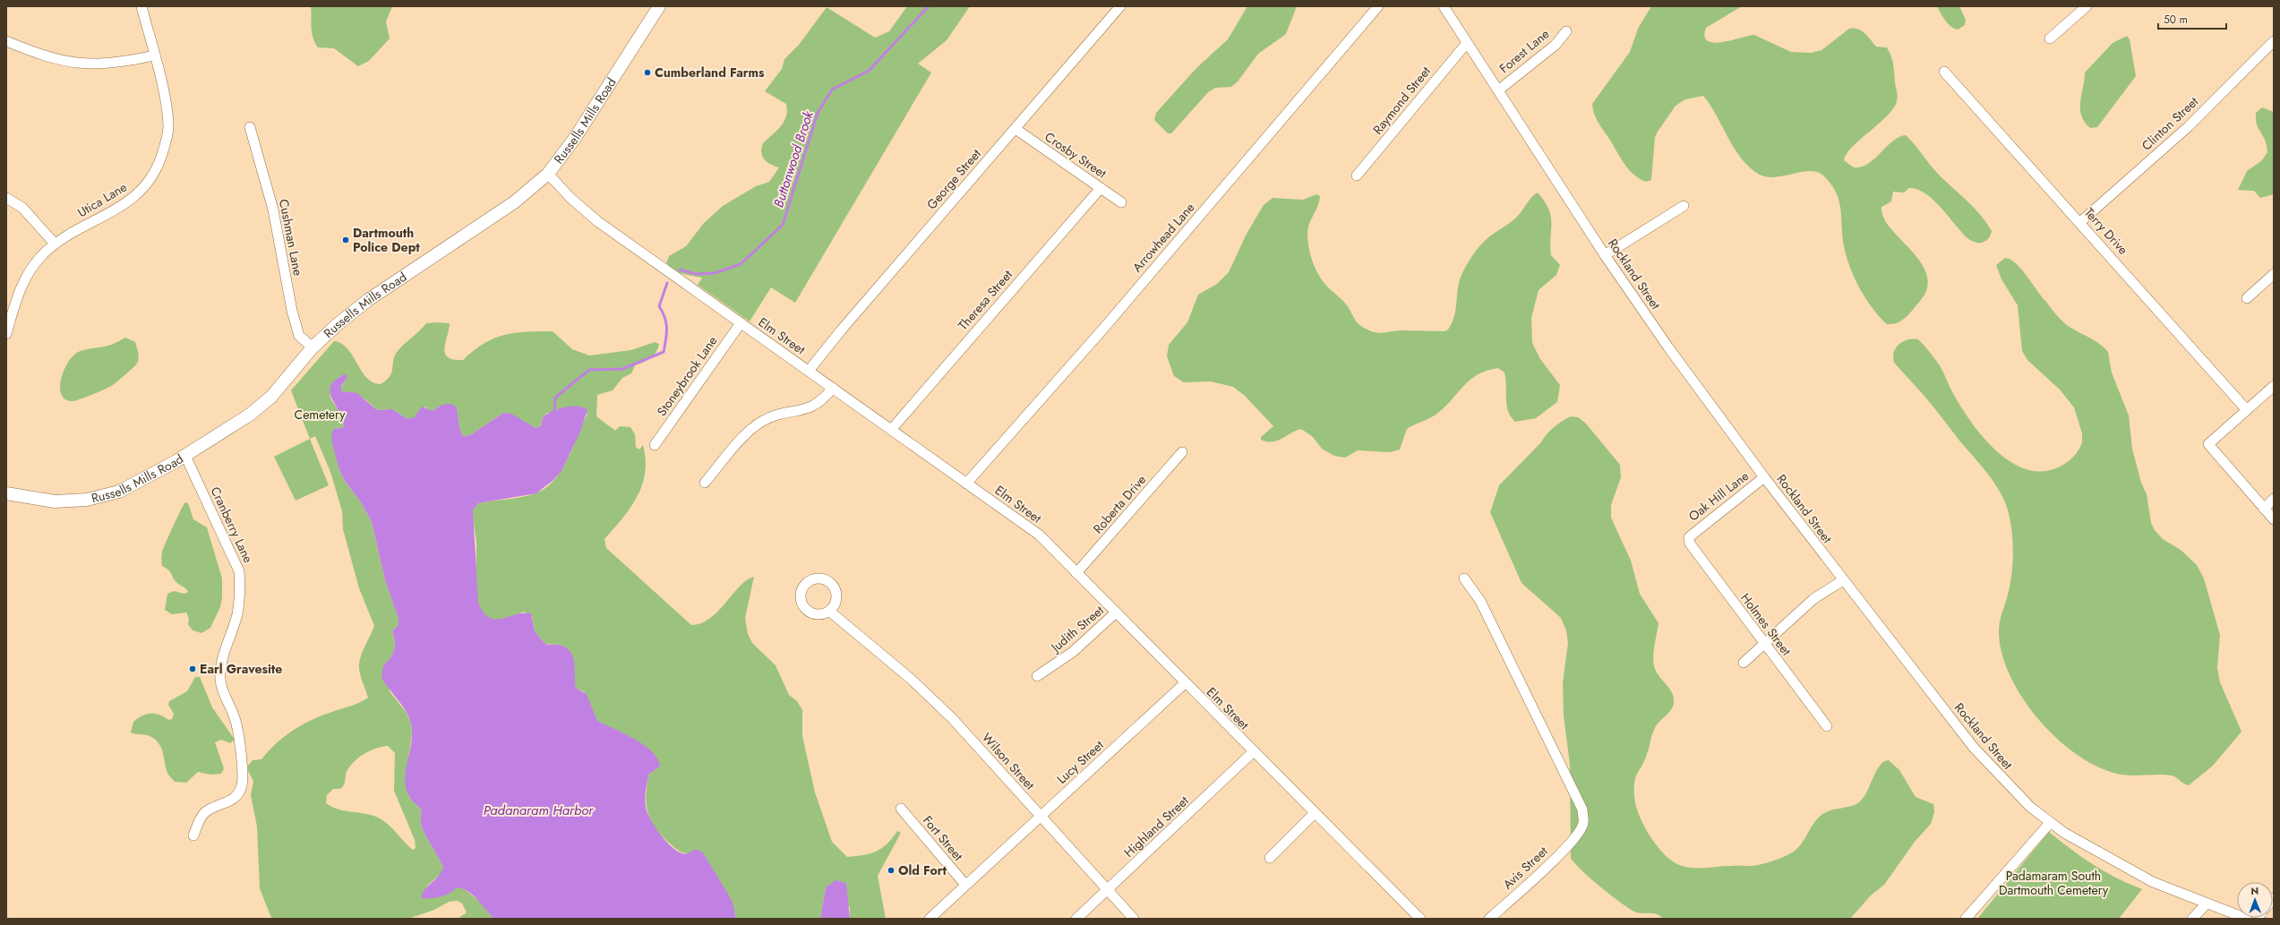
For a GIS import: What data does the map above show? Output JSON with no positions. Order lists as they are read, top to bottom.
{
  "streets": {
    "main road": ["Russells Mills Road"],
    "street": [
      "Forest Lane",
      "Raymond Street",
      "Clinton Street",
      "Crosby Street",
      "George Street",
      "Utica Lane",
      "Terry Drive",
      "Cushman Lane",
      "Arrowhead Lane",
      "Rockland Street",
      "Theresa Street",
      "Elm Street",
      "Stoneybrook Lane",
      "Oak Hill Lane",
      "Roberta Drive",
      "Cranberry Lane",
      "Holmes Street",
      "Judith Street",
      "Wilson Street",
      "Lucy Street",
      "Highland Street",
      "Fort Street",
      "Avis Street"
    ]
  },
  "crossings": [
    ["Forest Lane", "Rockland Street"],
    ["Raymond Street", "Rockland Street"],
    ["Russells Mills Road", "Cushman Lane"],
    ["Russells Mills Road", "Elm Street"],
    ["Russells Mills Road", "Cranberry Lane"],
    ["Clinton Street", "Terry Drive"],
    ["Crosby Street", "George Street"],
    ["Crosby Street", "Theresa Street"],
    ["George Street", "Elm Street"],
    ["Arrowhead Lane", "Elm Street"],
    ["Rockland Street", "Oak Hill Lane"],
    ["Theresa Street", "Elm Street"],
    ["Elm Street", "Stoneybrook Lane"],
    ["Elm Street", "Roberta Drive"],
    ["Elm Street", "Judith Street"],
    ["Elm Street", "Lucy Street"],
    ["Elm Street", "Highland Street"],
    ["Oak Hill Lane", "Holmes Street"],
    ["Wilson Street", "Lucy Street"],
    ["Wilson Street", "Highland Street"],
    ["Lucy Street", "Fort Street"]
  ],
  "water": ["Buttonwood Brook", "Padanaram Harbor"],
  "parks": ["Cemetery", "Padamaram South Dartmouth Cemetery"],
  "places": [
    "Cumberland Farms",
    "Dartmouth Police Dept",
    "Earl Gravesite",
    "Old Fort"
  ],
  "scale_bar": "50 m",
  "north": "top"
}
